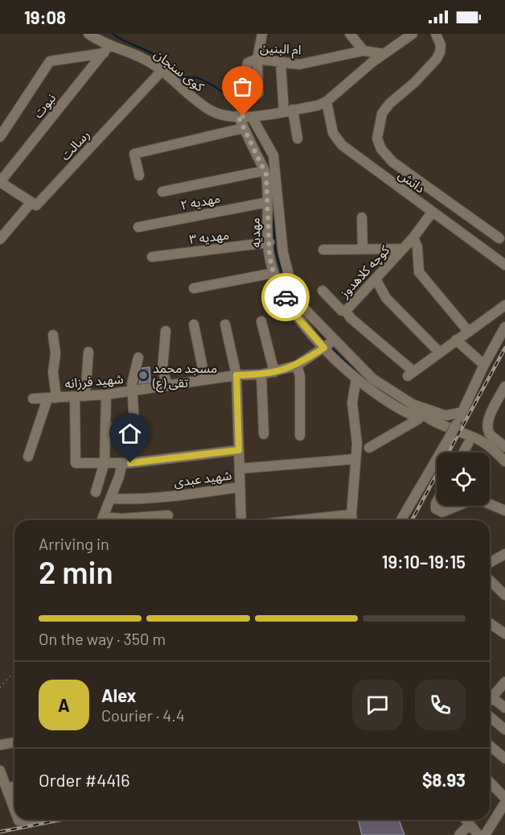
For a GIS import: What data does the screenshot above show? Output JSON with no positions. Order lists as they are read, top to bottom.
{
  "streets": {
    "street": [
      "ام البنین",
      "کوی سنجان",
      "نبوت",
      "رسالت",
      "دانش",
      "مهدیه ۲",
      "مهدیه",
      "مهدیه ۳",
      "کوچه کلاهدوز",
      "شهید فرزانه",
      "شهید عبدی"
    ]
  },
  "crossings": [
    ["کوی سنجان", "نبوت"],
    ["کوی سنجان", "رسالت"],
    ["کوی سنجان", "دانش"],
    ["کوی سنجان", "مهدیه"],
    ["دانش", "کوچه کلاهدوز"],
    ["مهدیه ۲", "مهدیه"],
    ["مهدیه", "مهدیه ۳"],
    ["مهدیه", "شهید فرزانه"]
  ],
  "places": ["مسجد محمد تقی (ع)"],
  "page": {
    "status": "19:08",
    "heading": ["2 min", "Arriving in", "19:10–19:15"],
    "panel": [
      "Alex",
      "Courier · 4.4",
      "Order #4416",
      "$8.93"
    ],
    "bar": "On the way · 350 m",
    "round": "A"
  }
}
